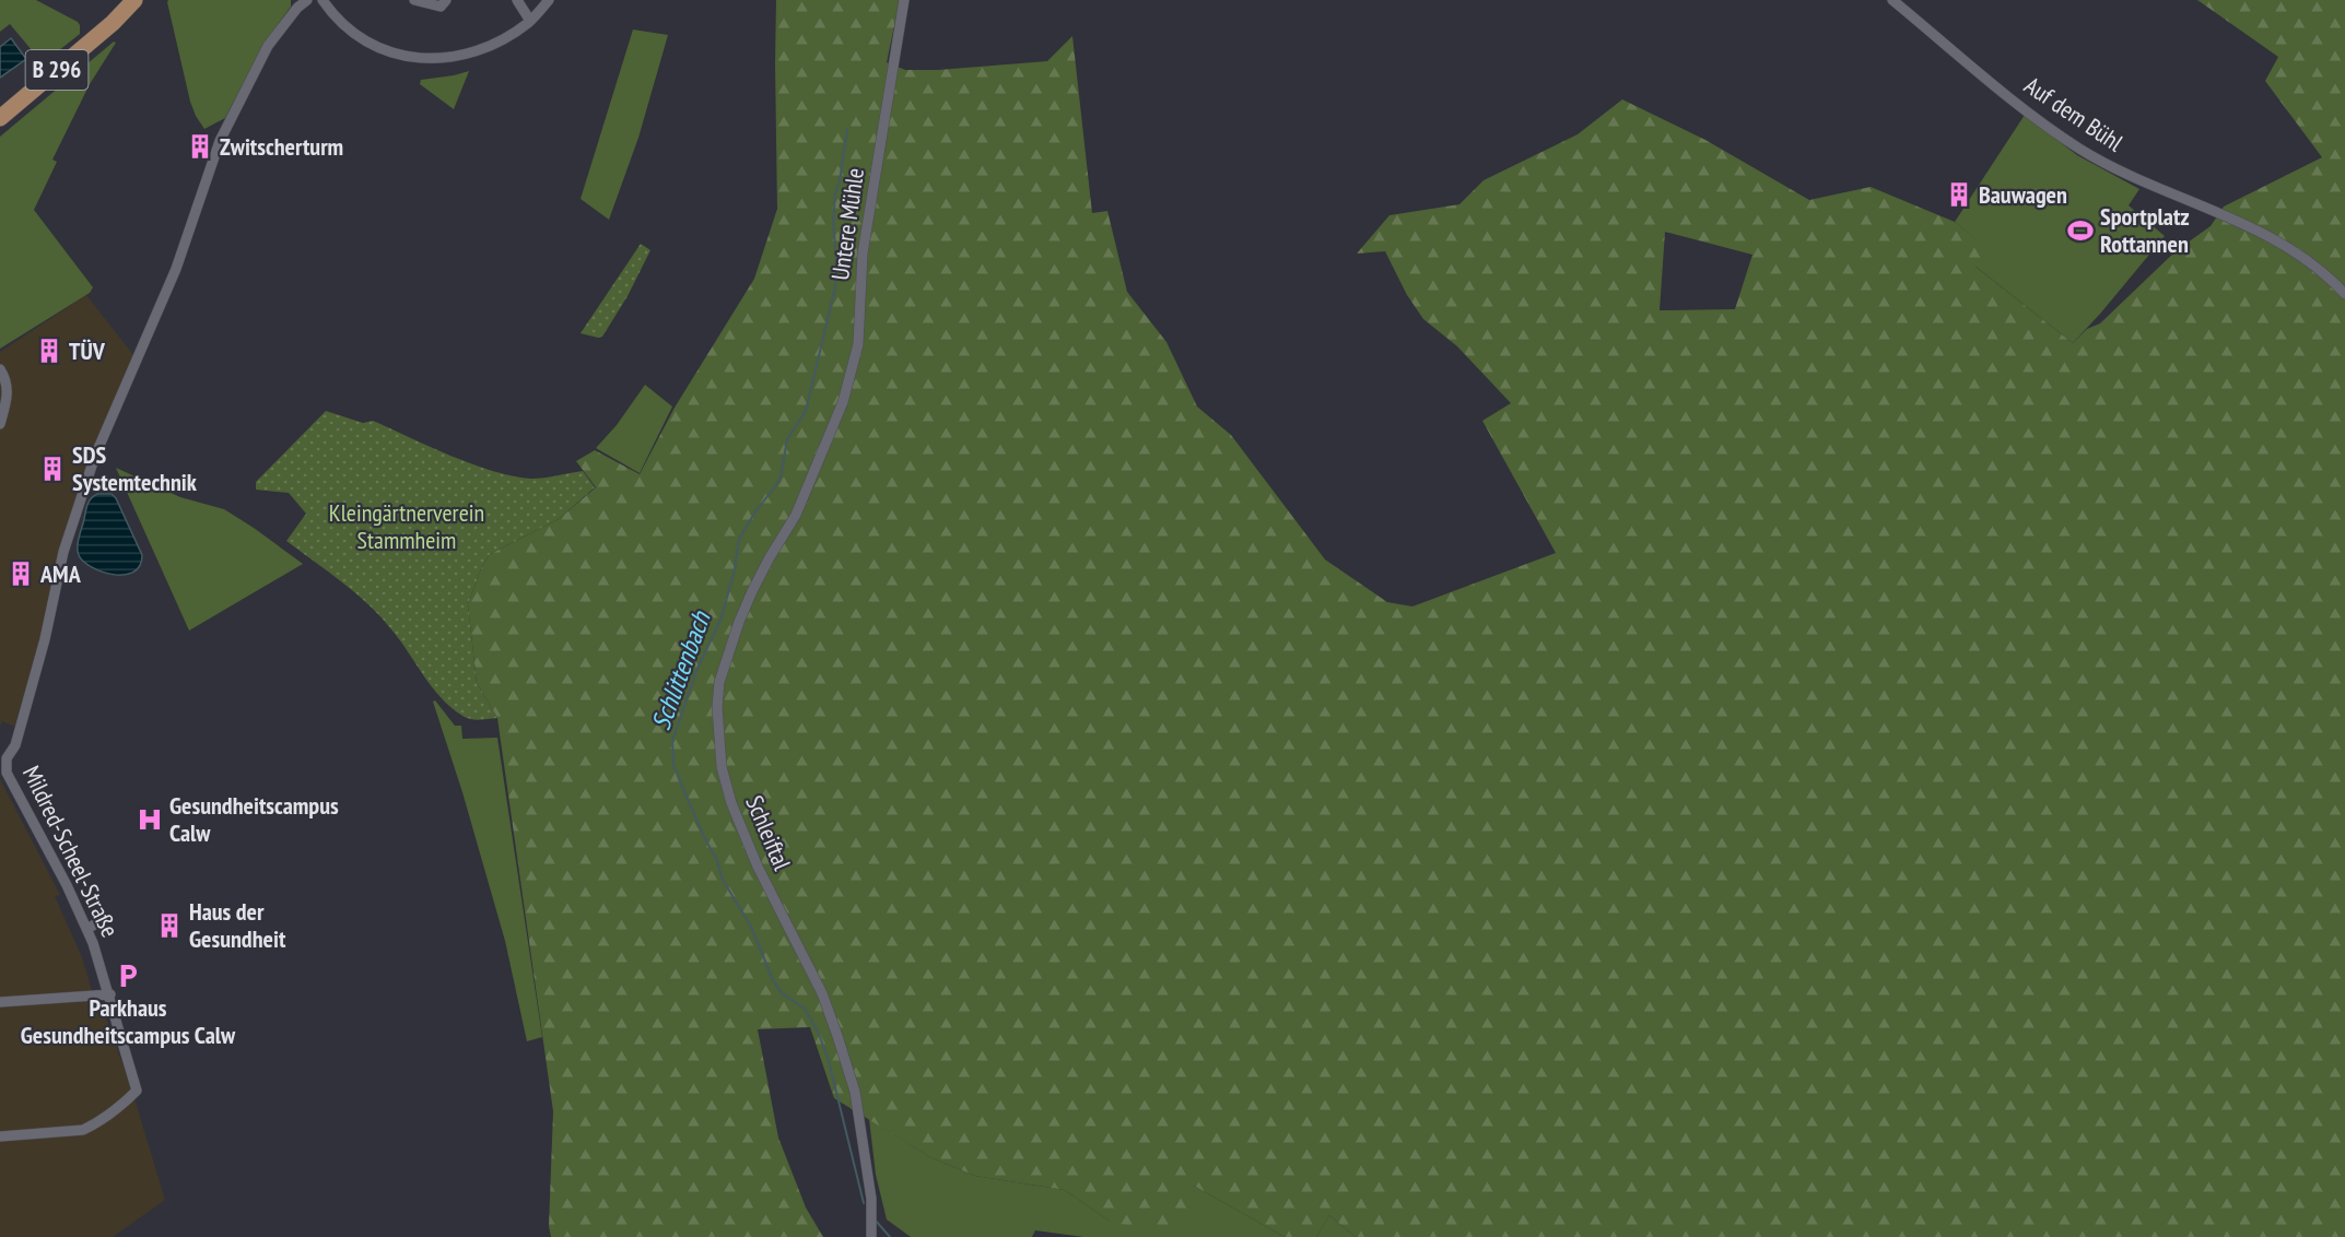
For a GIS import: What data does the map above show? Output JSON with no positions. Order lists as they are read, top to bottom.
{
  "streets": {
    "main road": ["B 296"],
    "street": [
      "Auf dem Bühl",
      "Untere Mühle",
      "Schleiftal",
      "Mildred-Scheel-Straße"
    ]
  },
  "crossings": [
    ["Untere Mühle", "Schleiftal"]
  ],
  "water": ["Schlittenbach"],
  "parks": ["Kleingärtnerverein Stammheim"],
  "places": {
    "building": [
      "Zwitscherturm",
      "Bauwagen",
      "TÜV",
      "SDS Systemtechnik",
      "AMA",
      "Haus der Gesundheit"
    ],
    "sports": ["Sportplatz Rottannen"],
    "hospital": ["Gesundheitscampus Calw"],
    "parking": ["Parkhaus Gesundheitscampus Calw"]
  }
}
